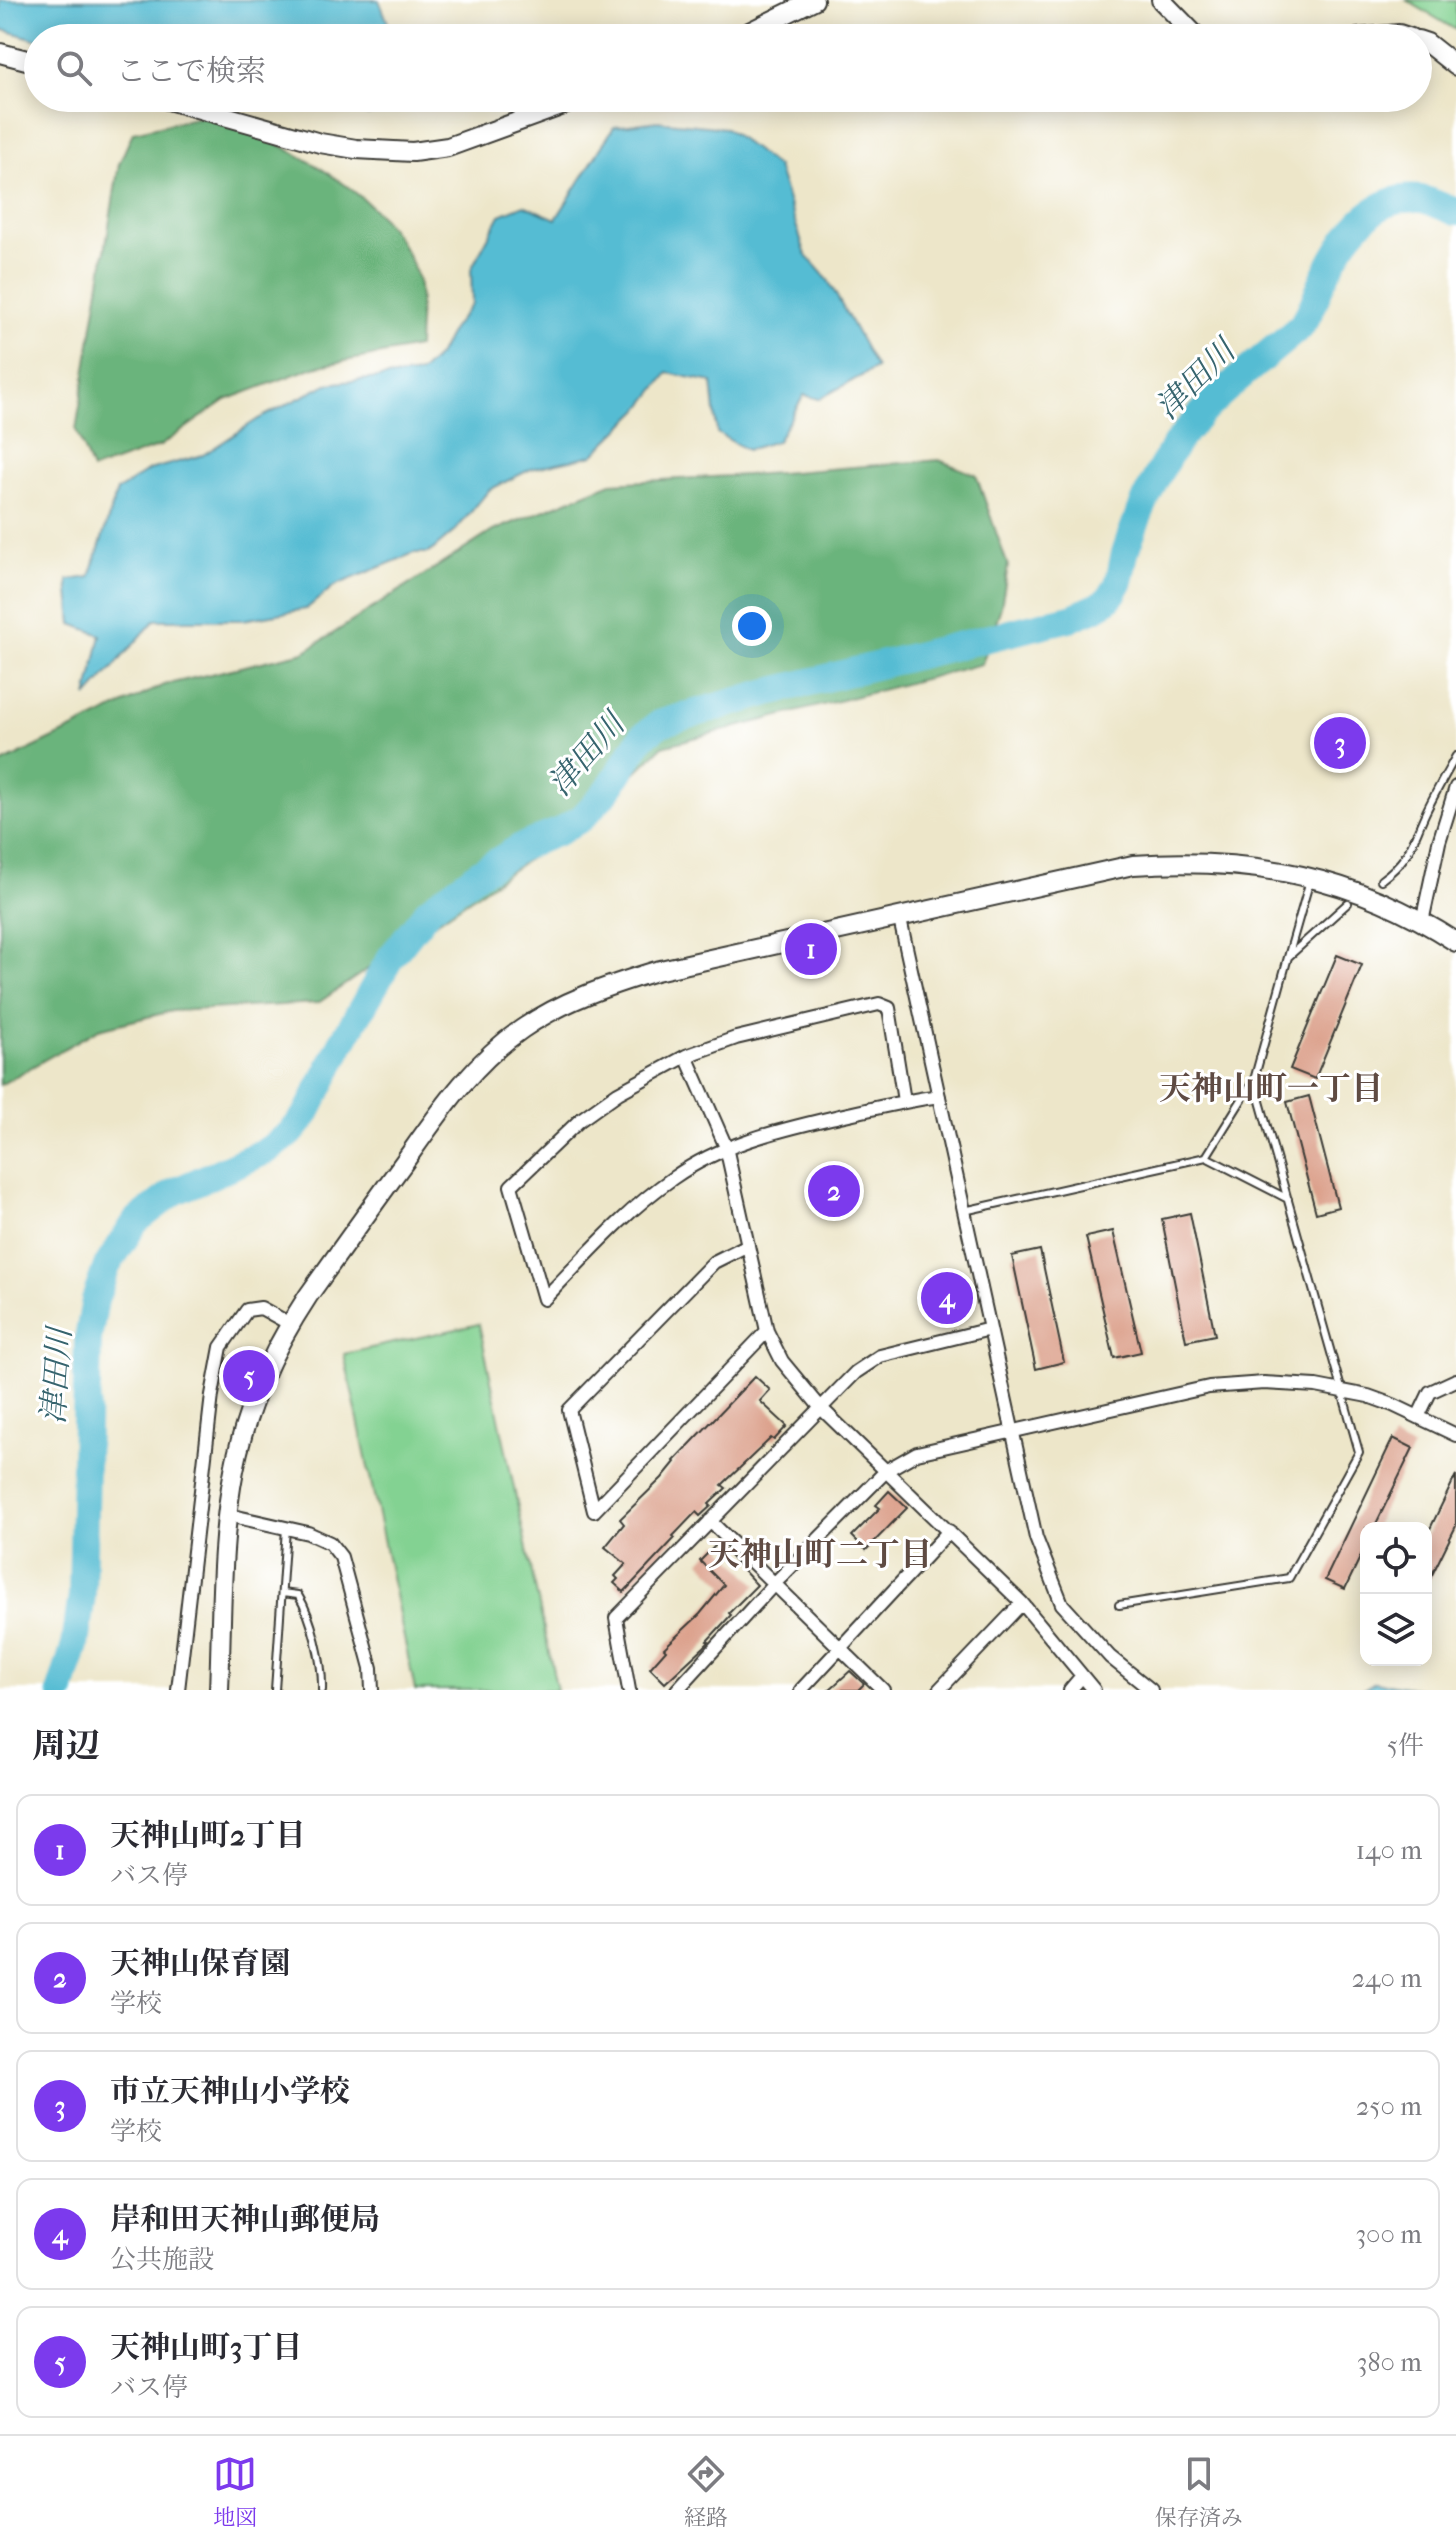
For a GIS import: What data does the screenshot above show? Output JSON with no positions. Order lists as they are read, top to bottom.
{
  "districts": ["天神山町一丁目", "天神山町二丁目"],
  "water": ["津田川"],
  "page": {
    "search": "ここで検索",
    "pins": [
      "3",
      "1",
      "2",
      "4",
      "5"
    ],
    "heading": ["周辺", "5件"],
    "list": [
      {
        "mark": "1",
        "name": "天神山町2丁目",
        "note": "バス停",
        "value": "140 m"
      },
      {
        "mark": "2",
        "name": "天神山保育園",
        "note": "学校",
        "value": "240 m"
      },
      {
        "mark": "3",
        "name": "市立天神山小学校",
        "note": "学校",
        "value": "250 m"
      },
      {
        "mark": "4",
        "name": "岸和田天神山郵便局",
        "note": "公共施設",
        "value": "300 m"
      },
      {
        "mark": "5",
        "name": "天神山町3丁目",
        "note": "バス停",
        "value": "380 m"
      }
    ],
    "nav": ["地図", "経路", "保存済み"]
  }
}
